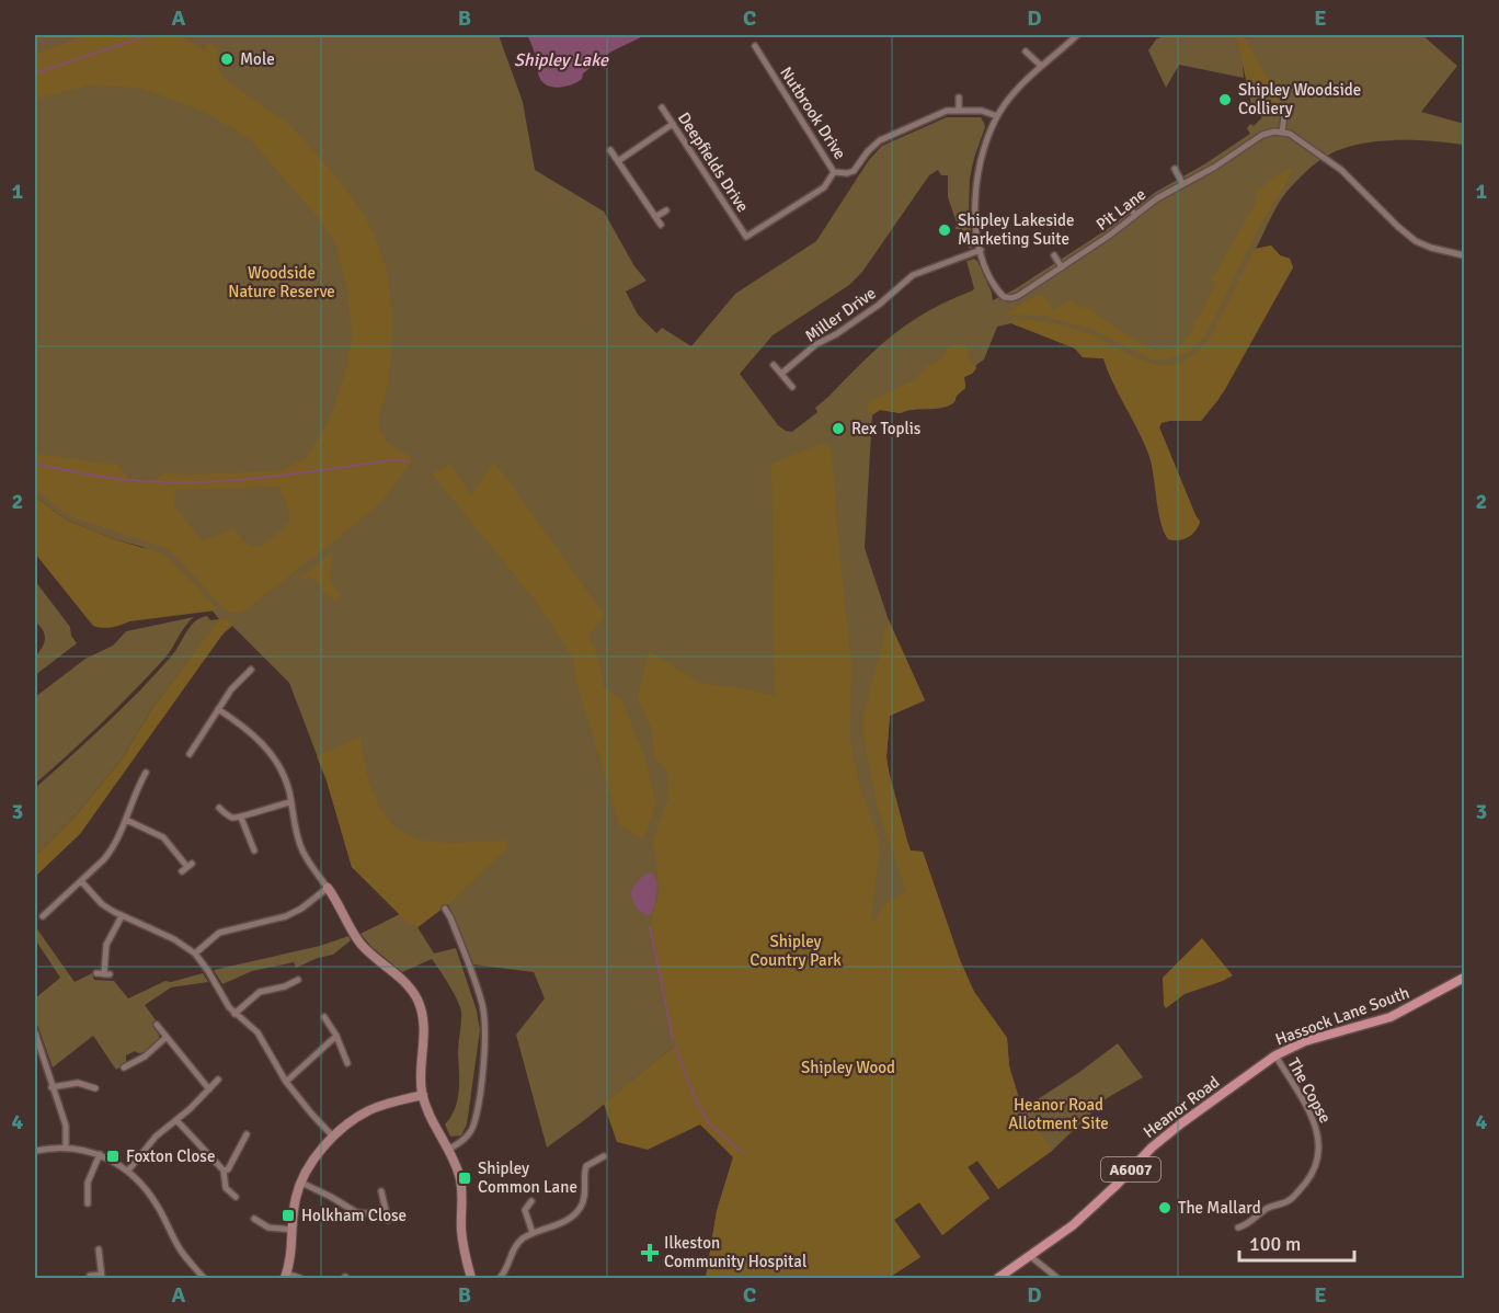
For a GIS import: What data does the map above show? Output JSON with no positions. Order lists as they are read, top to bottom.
{
  "streets": {
    "main road": ["Hassock Lane South", "Heanor Road", "A6007"],
    "street": [
      "Nutbrook Drive",
      "Deepfields Drive",
      "Pit Lane",
      "Miller Drive",
      "The Copse"
    ]
  },
  "crossings": [
    ["Nutbrook Drive", "Deepfields Drive"],
    ["Nutbrook Drive", "Pit Lane"],
    ["Pit Lane", "Miller Drive"],
    ["Hassock Lane South", "The Copse"],
    ["Hassock Lane South", "Heanor Road"]
  ],
  "water": ["Shipley Lake"],
  "parks": [
    "Woodside Nature Reserve",
    "Shipley Country Park",
    "Shipley Wood",
    "Heanor Road Allotment Site"
  ],
  "places": {
    "other": [
      "Mole",
      "Shipley Woodside Colliery",
      "Shipley Lakeside Marketing Suite",
      "Rex Toplis",
      "The Mallard"
    ],
    "transit": ["Foxton Close", "Shipley Common Lane", "Holkham Close"],
    "health": ["Ilkeston Community Hospital"]
  },
  "scale_bar": "100 m",
  "grid": {
    "columns": [
      "A",
      "B",
      "C",
      "D",
      "E"
    ],
    "rows": [
      "1",
      "2",
      "3",
      "4"
    ]
  }
}
